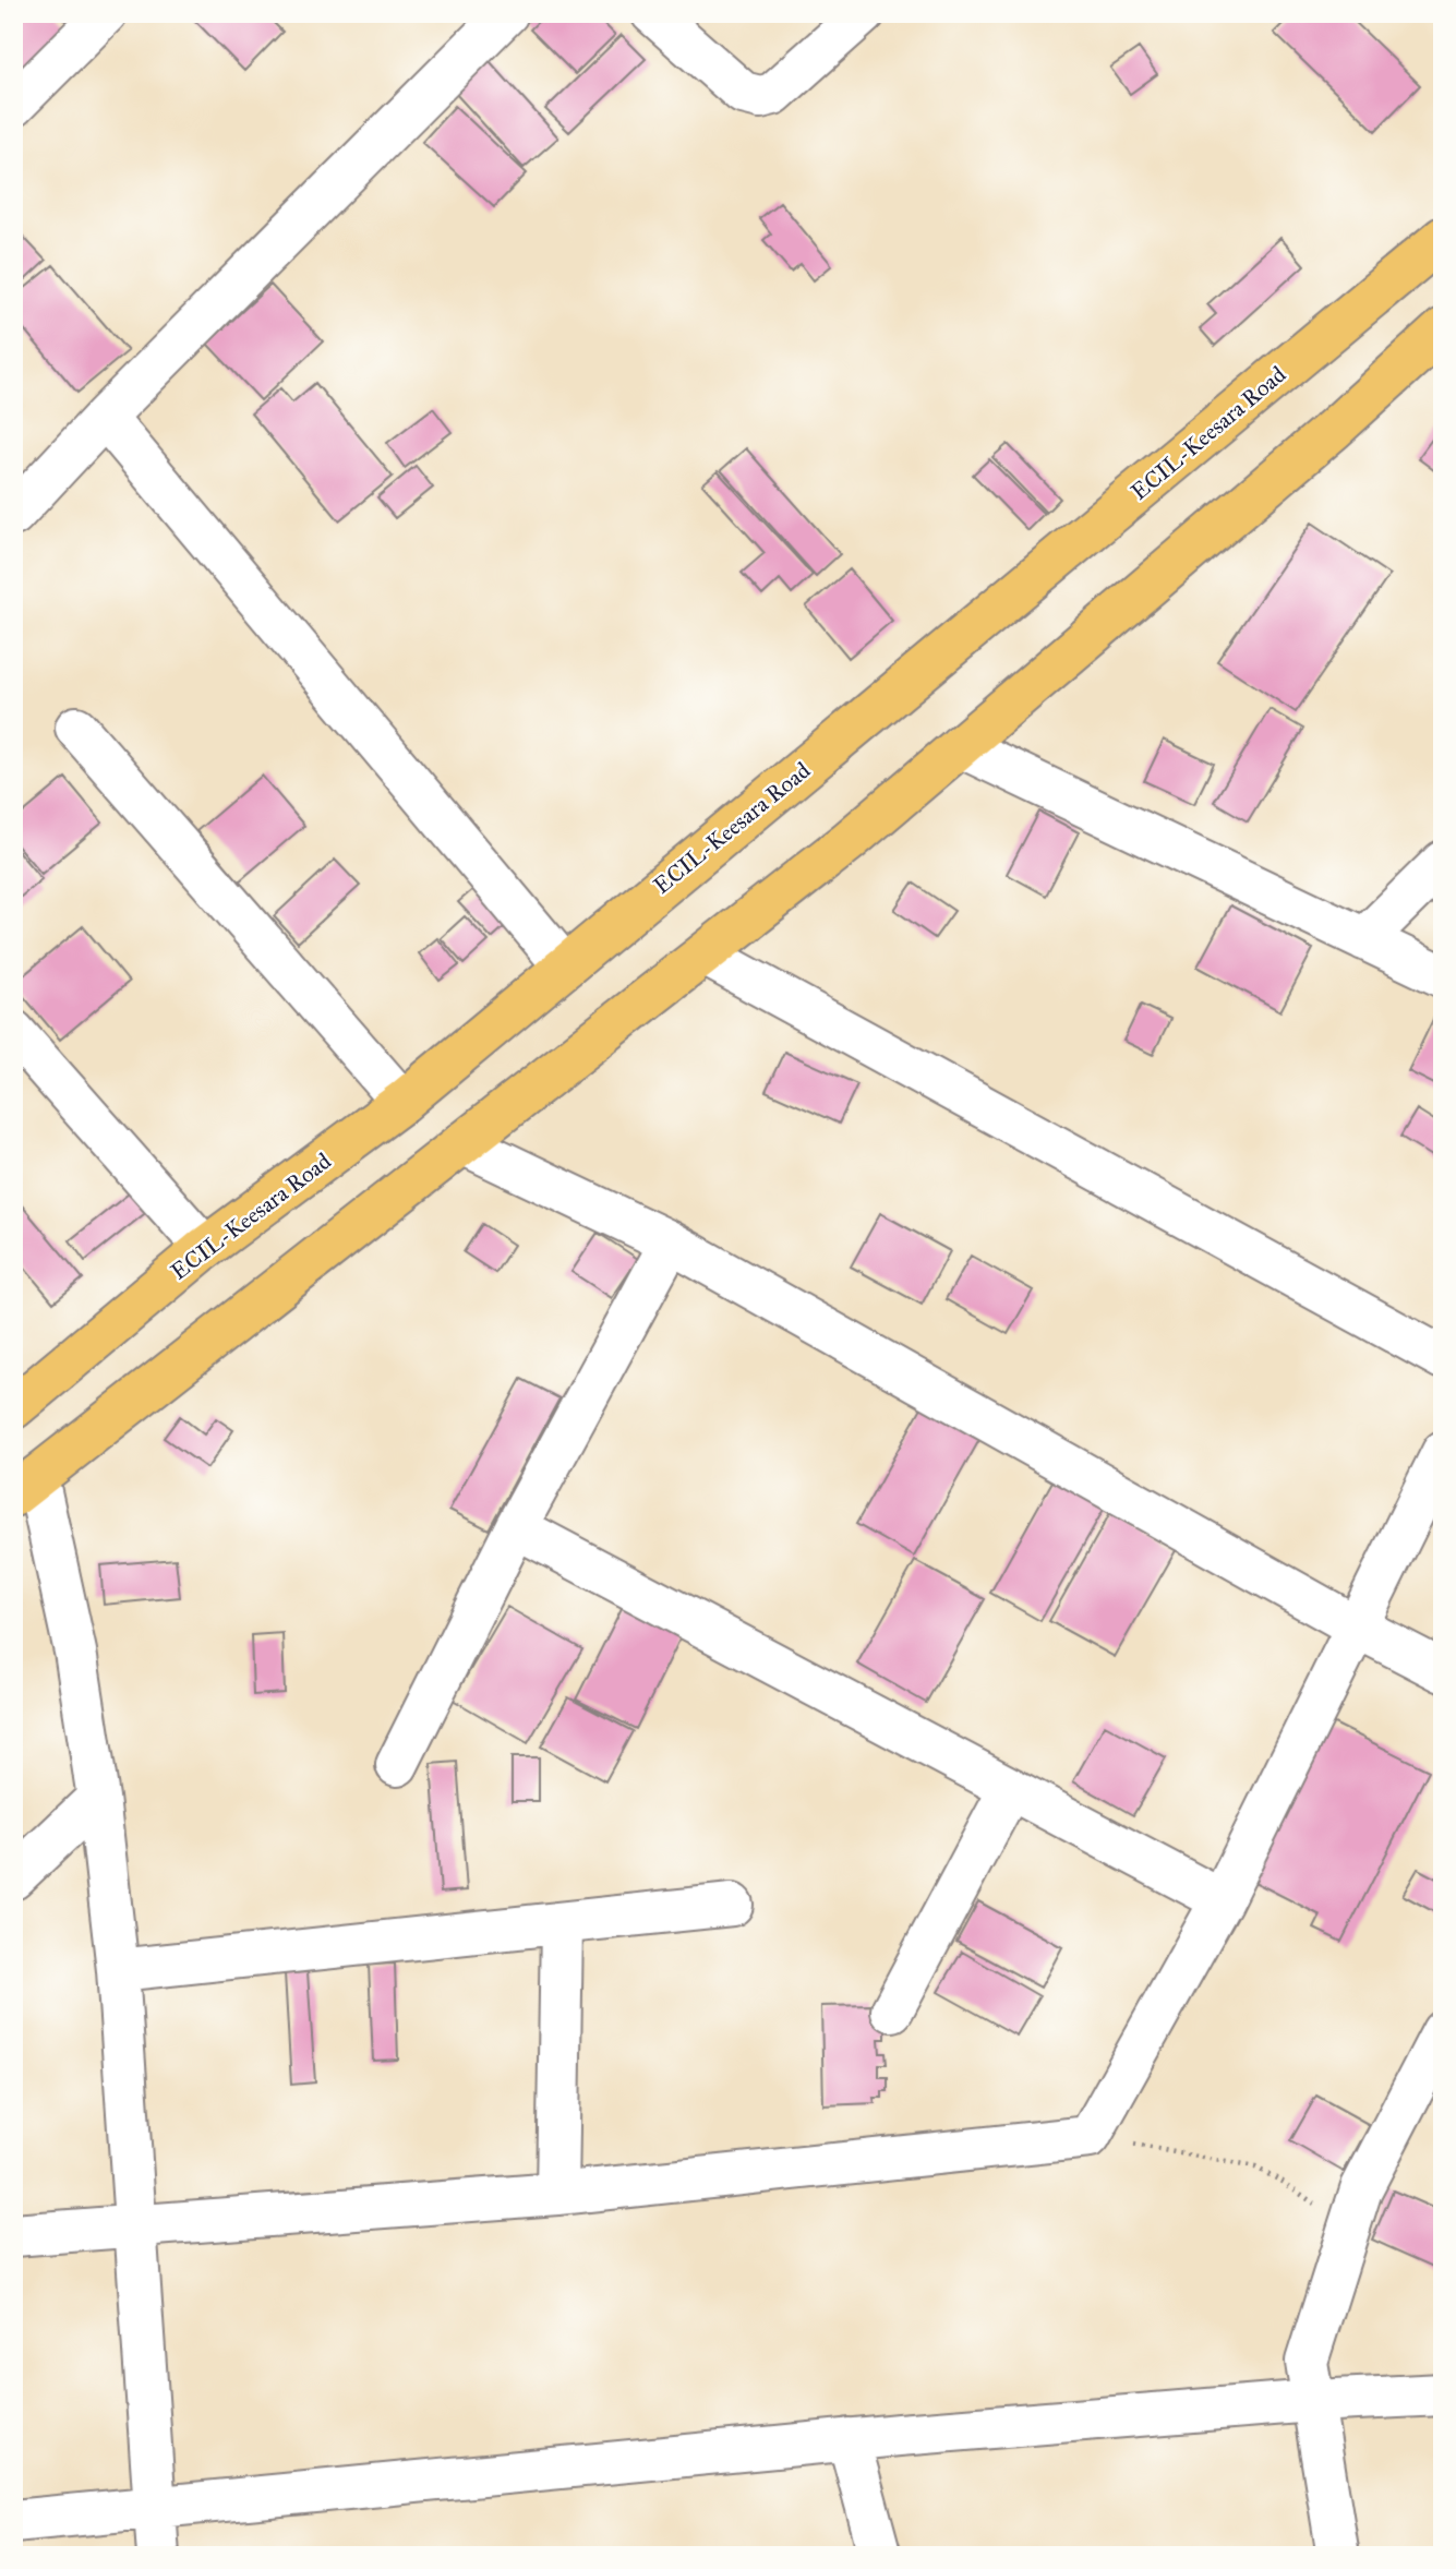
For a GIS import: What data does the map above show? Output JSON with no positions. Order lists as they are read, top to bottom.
{
  "streets": {
    "main road": ["ECIL-Keesara Road"]
  }
}
